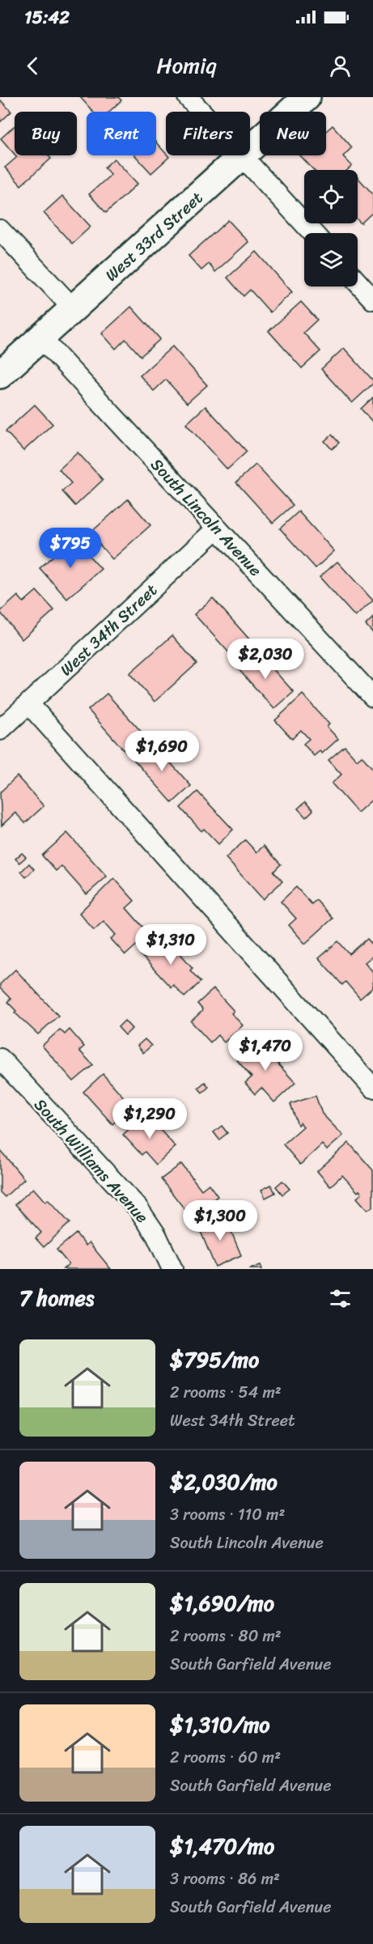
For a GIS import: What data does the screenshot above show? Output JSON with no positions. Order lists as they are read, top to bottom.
{
  "streets": {
    "street": [
      "West 33rd Street",
      "South Lincoln Avenue",
      "West 34th Street",
      "South Williams Avenue"
    ]
  },
  "crossings": [
    ["West 33rd Street", "South Lincoln Avenue"],
    ["South Lincoln Avenue", "West 34th Street"]
  ],
  "page": {
    "status": "15:42",
    "header": "Homiq",
    "chip": [
      "Buy",
      "Rent",
      "Filters",
      "New"
    ],
    "price": [
      "$795",
      "$2,030",
      "$1,690",
      "$1,310",
      "$1,470",
      "$1,290",
      "$1,300"
    ],
    "heading": "7 homes",
    "list": [
      {
        "name": "$795/mo",
        "note": "2 rooms · 54 m² · West 34th Street"
      },
      {
        "name": "$2,030/mo",
        "note": "3 rooms · 110 m² · South Lincoln Avenue"
      },
      {
        "name": "$1,690/mo",
        "note": "2 rooms · 80 m² · South Garfield Avenue"
      },
      {
        "name": "$1,310/mo",
        "note": "2 rooms · 60 m² · South Garfield Avenue"
      },
      {
        "name": "$1,470/mo",
        "note": "3 rooms · 86 m² · South Garfield Avenue"
      }
    ]
  }
}
